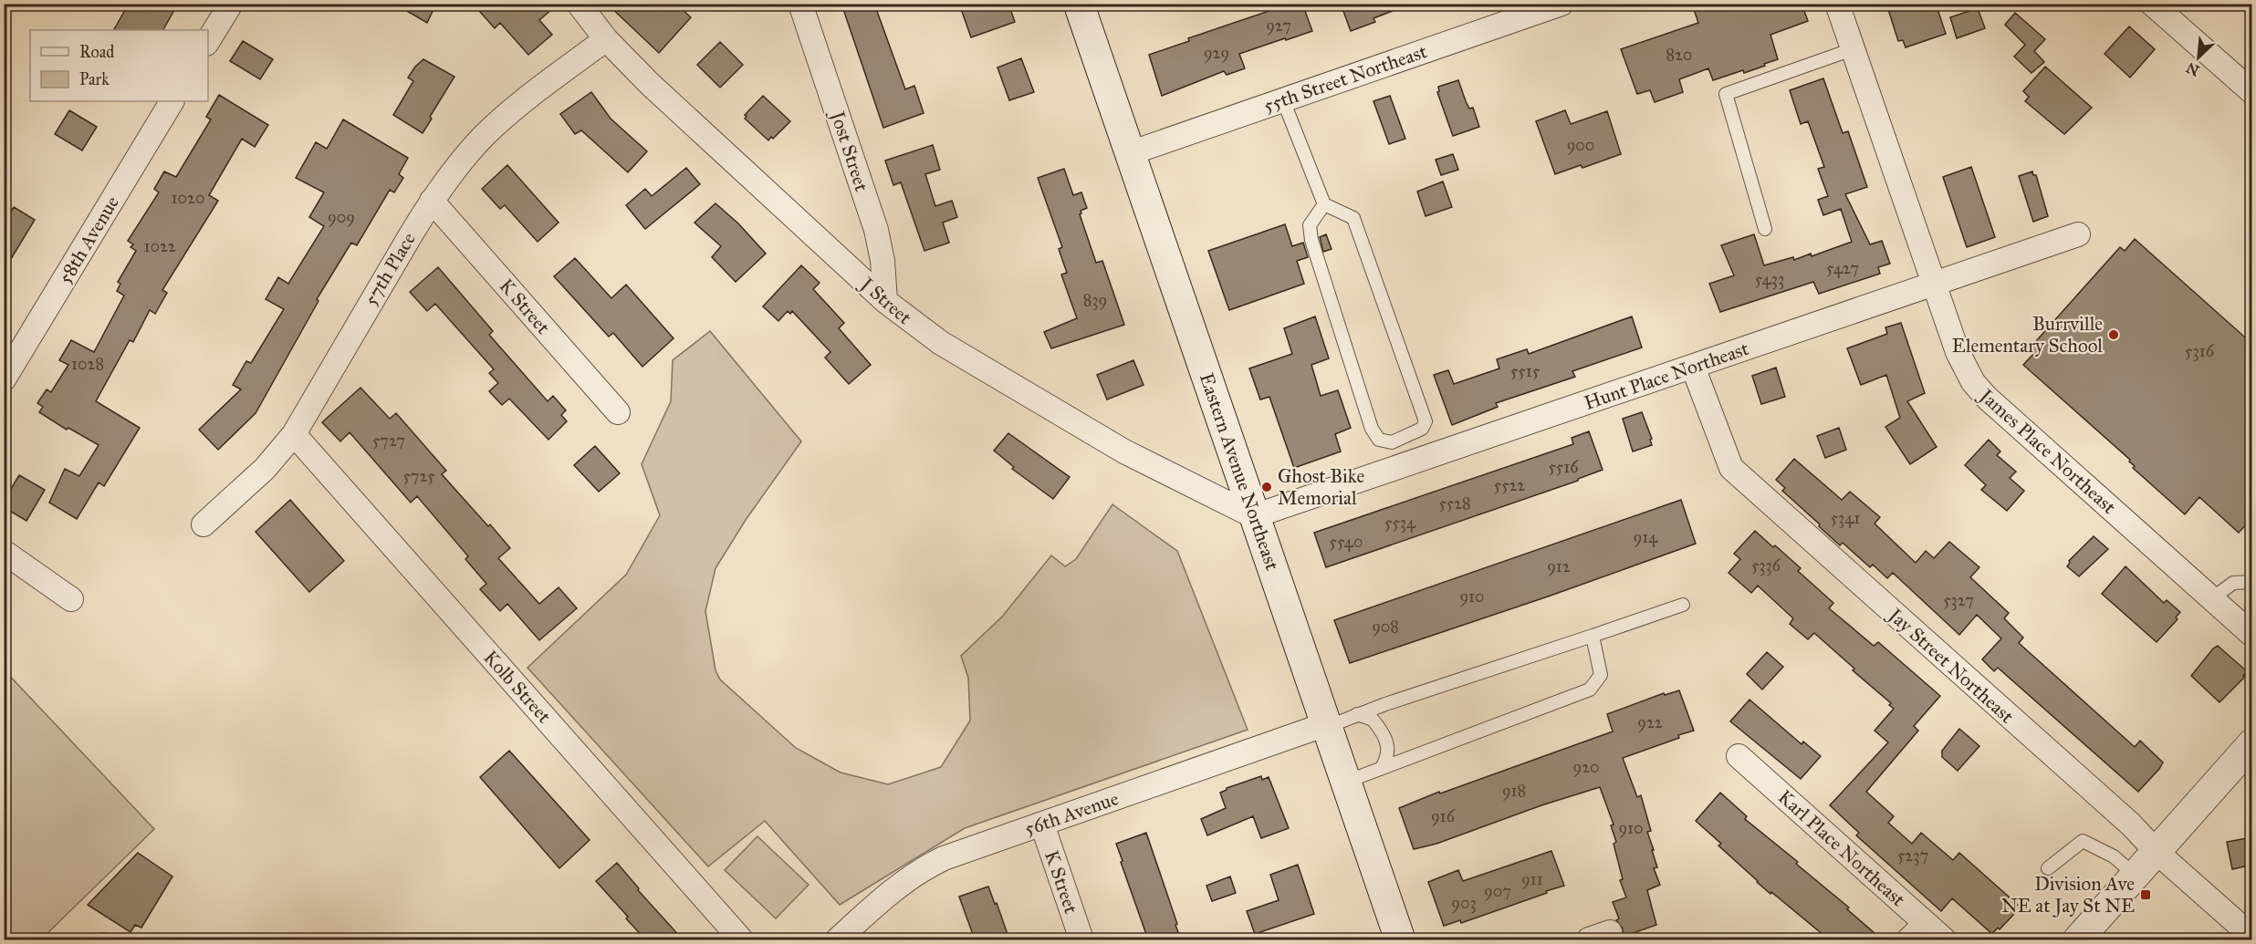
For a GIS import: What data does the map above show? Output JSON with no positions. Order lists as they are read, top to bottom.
{
  "streets": {
    "main road": ["Eastern Avenue Northeast"],
    "street": [
      "55th Street Northeast",
      "Jost Street",
      "58th Avenue",
      "57th Place",
      "J Street",
      "K Street",
      "Hunt Place Northeast",
      "James Place Northeast",
      "Jay Street Northeast",
      "Kolb Street",
      "56th Avenue",
      "Karl Place Northeast"
    ]
  },
  "crossings": [
    ["55th Street Northeast", "Eastern Avenue Northeast"],
    ["Jost Street", "J Street"],
    ["57th Place", "J Street"],
    ["57th Place", "K Street"],
    ["57th Place", "Kolb Street"],
    ["J Street", "Hunt Place Northeast"],
    ["J Street", "Eastern Avenue Northeast"],
    ["K Street", "56th Avenue"],
    ["Hunt Place Northeast", "James Place Northeast"],
    ["Hunt Place Northeast", "Eastern Avenue Northeast"],
    ["Hunt Place Northeast", "Jay Street Northeast"],
    ["Eastern Avenue Northeast", "56th Avenue"]
  ],
  "places": {
    "other": ["Burrville Elementary School", "Ghost Bike Memorial"],
    "transit": ["Division Ave NE at Jay St NE"]
  },
  "house_numbers": [
    "927",
    "929",
    "820",
    "900",
    "1020",
    "909",
    "1022",
    "5427",
    "5433",
    "839",
    "5316",
    "1028",
    "5515",
    "5727",
    "5516",
    "5725",
    "5522",
    "5528",
    "5341",
    "5534",
    "914",
    "5540",
    "5336",
    "912",
    "910",
    "5327",
    "908",
    "922",
    "920",
    "918",
    "916",
    "910",
    "5237",
    "911",
    "907",
    "903"
  ],
  "legend": ["Road", "Park"],
  "north": "bottom left"
}
